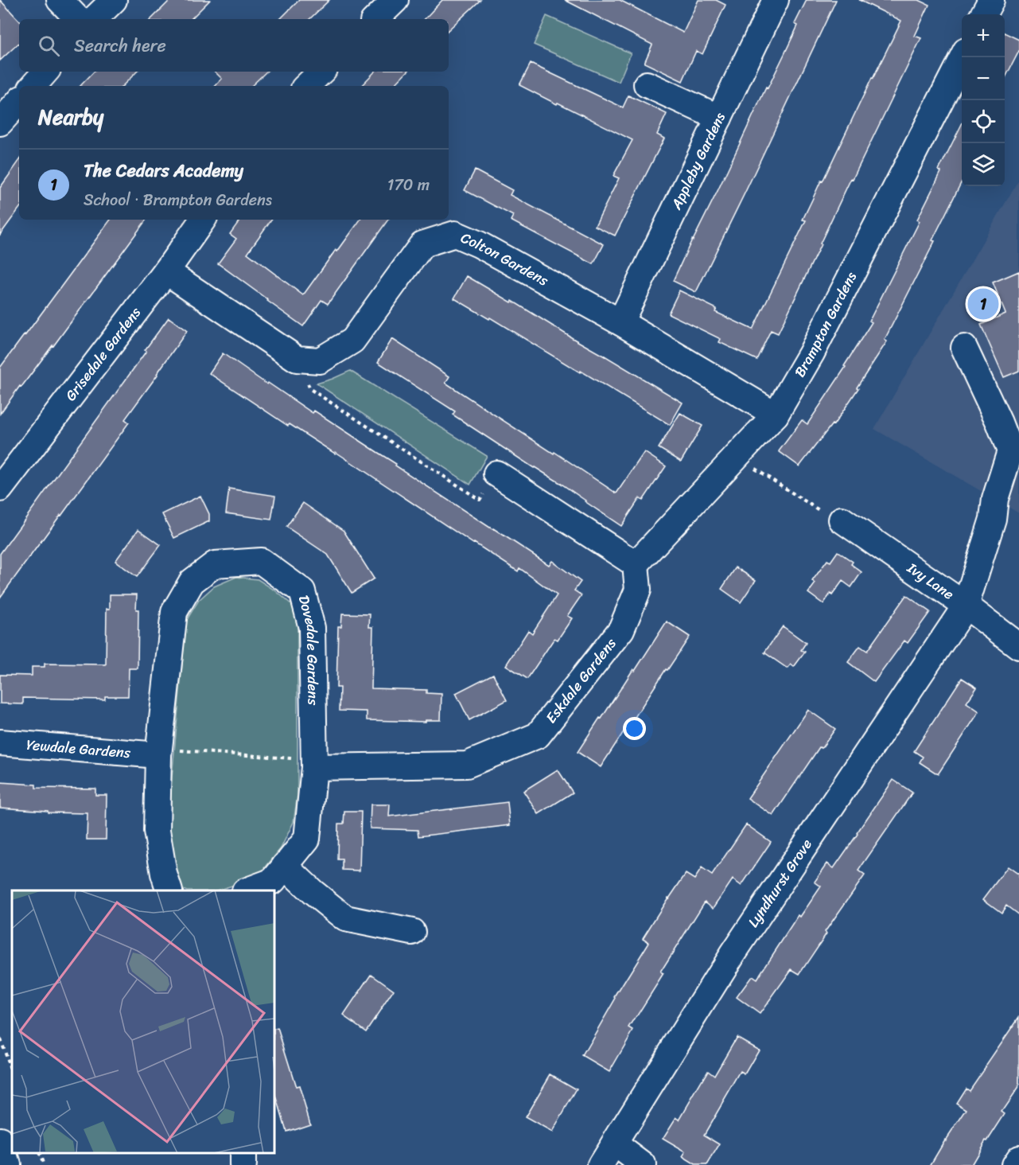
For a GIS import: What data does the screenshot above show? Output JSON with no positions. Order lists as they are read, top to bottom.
{
  "streets": {
    "street": [
      "Appleby Gardens",
      "Colton Gardens",
      "Brampton Gardens",
      "Grisedale Gardens",
      "Ivy Lane",
      "Dovedale Gardens",
      "Eskdale Gardens",
      "Yewdale Gardens",
      "Lyndhurst Grove"
    ]
  },
  "crossings": [
    ["Appleby Gardens", "Colton Gardens"],
    ["Colton Gardens", "Brampton Gardens"],
    ["Brampton Gardens", "Eskdale Gardens"],
    ["Ivy Lane", "Lyndhurst Grove"],
    ["Dovedale Gardens", "Eskdale Gardens"],
    ["Dovedale Gardens", "Yewdale Gardens"]
  ],
  "page": {
    "map_buttons": ["+", "−"],
    "search": "Search here",
    "heading": "Nearby",
    "list": [
      {
        "mark": "1",
        "name": "The Cedars Academy",
        "note": "School · Brampton Gardens",
        "value": "170 m"
      }
    ],
    "pins": "1"
  }
}
